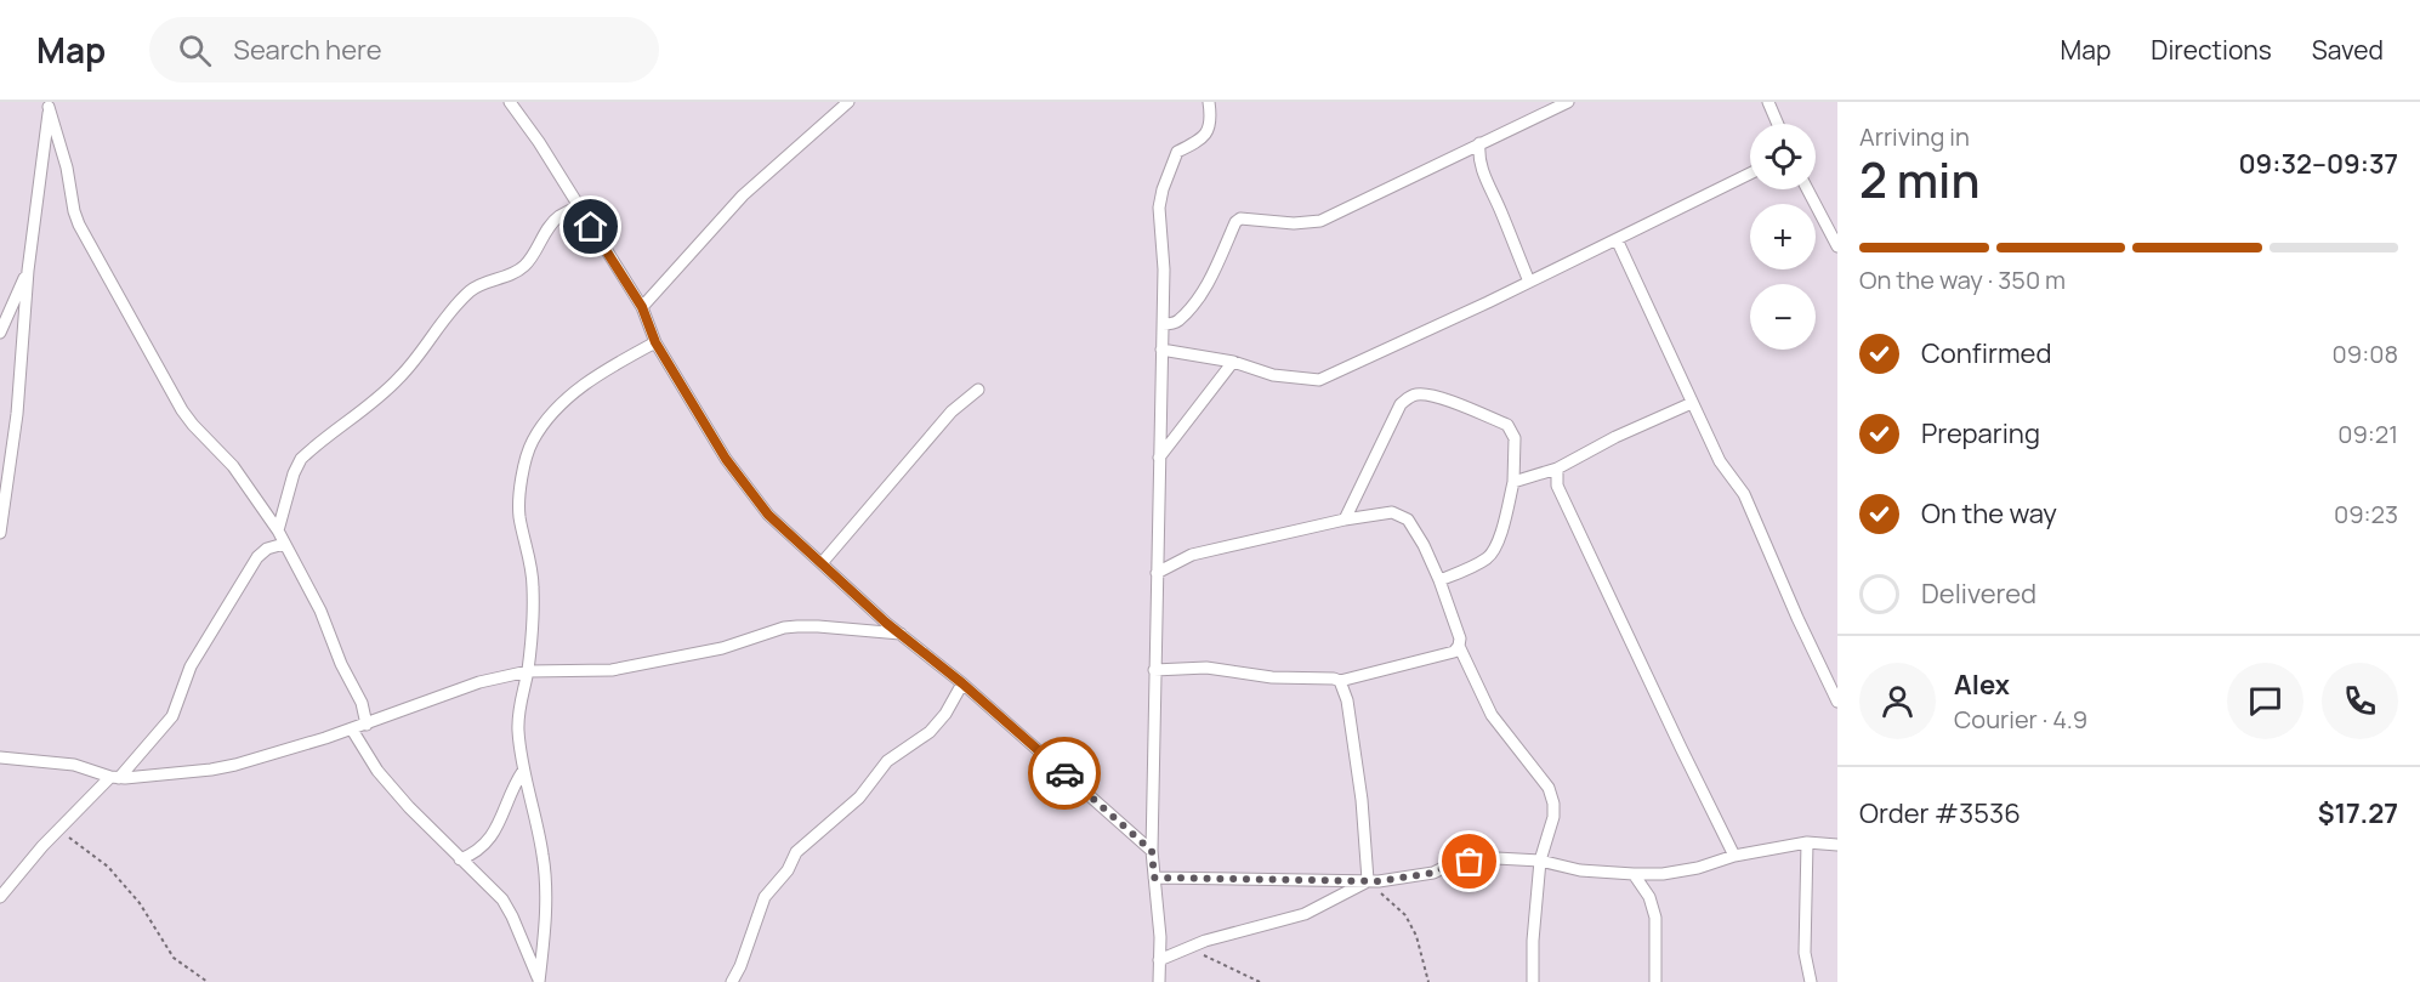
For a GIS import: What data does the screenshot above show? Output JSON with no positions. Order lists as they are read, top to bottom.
{
  "page": {
    "header": "Map",
    "search": "Search here",
    "nav": ["Map", "Directions", "Saved"],
    "heading": ["2 min", "Arriving in", "09:32–09:37"],
    "panel": [
      "Alex",
      "Courier · 4.9",
      "Order #3536",
      "$17.27"
    ],
    "map_buttons": ["+", "−"],
    "bar": "On the way · 350 m",
    "list": [
      ["Confirmed", "09:08"],
      ["Preparing", "09:21"],
      ["On the way", "09:23"],
      "Delivered"
    ]
  }
}
